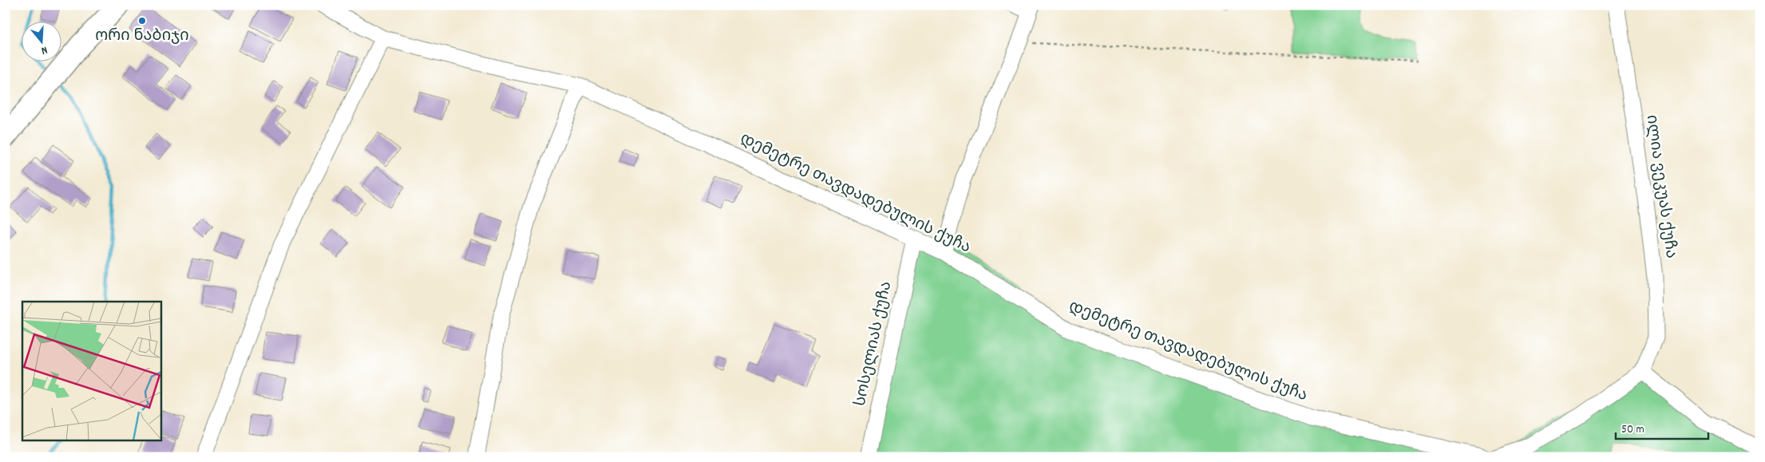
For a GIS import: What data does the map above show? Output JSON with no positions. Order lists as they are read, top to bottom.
{
  "streets": {
    "street": ["ილია ვეკუას ქუჩა", "დემეტრე თავდადებულის ქუჩა", "სოსელიას ქუჩა"]
  },
  "crossings": [
    ["დემეტრე თავდადებულის ქუჩა", "სოსელიას ქუჩა"]
  ],
  "places": ["ორი ნაბიჯი"],
  "scale_bar": "50 m",
  "north": "bottom"
}
